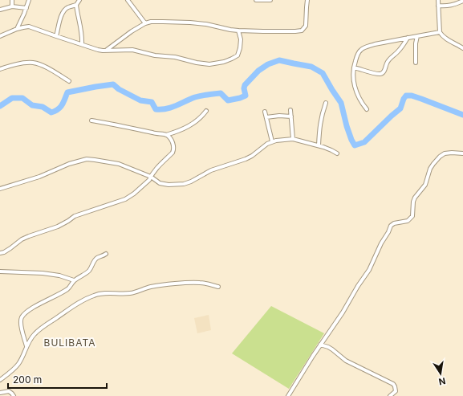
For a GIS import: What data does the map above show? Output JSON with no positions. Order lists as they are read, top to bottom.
{
  "districts": ["BULIBATA"],
  "scale_bar": "200 m",
  "north": "bottom"
}
